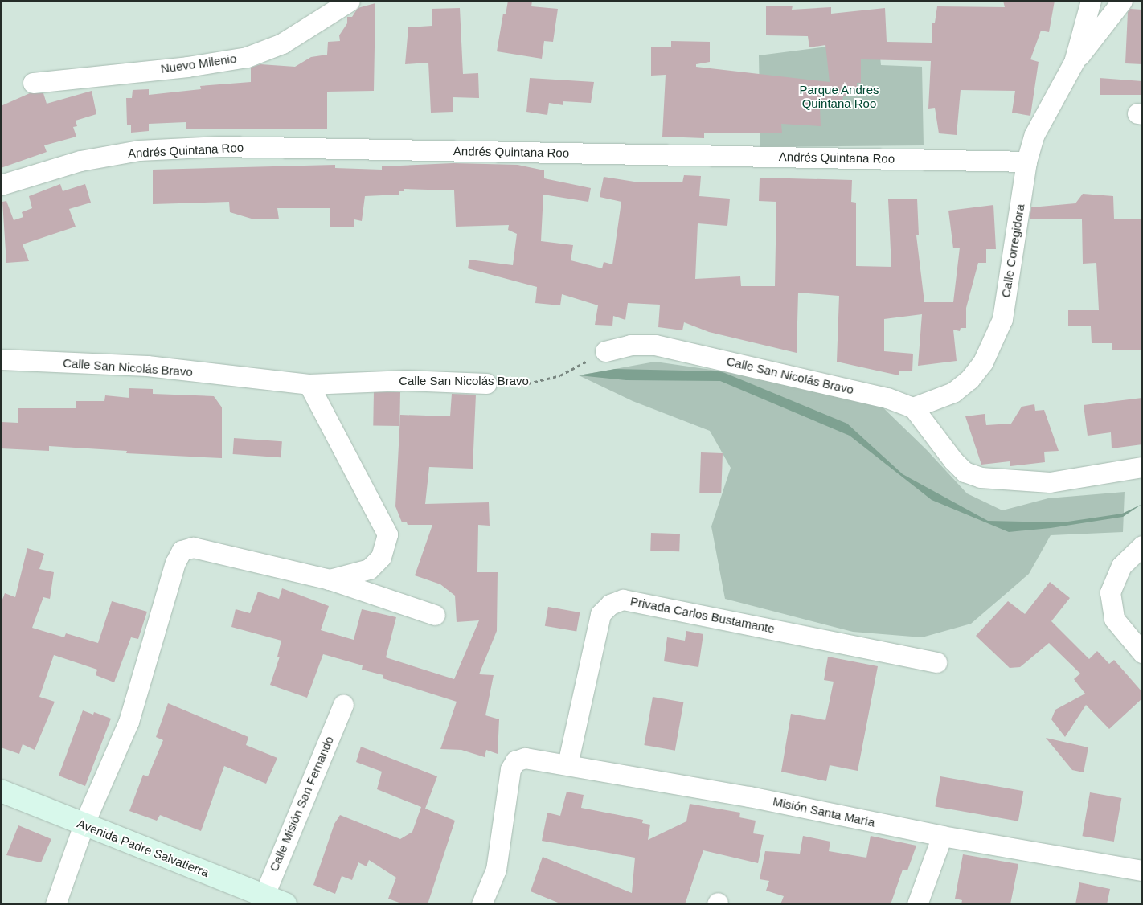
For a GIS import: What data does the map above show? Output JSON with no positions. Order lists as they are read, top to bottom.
{
  "streets": {
    "main road": ["Avenida Padre Salvatierra"],
    "street": [
      "Nuevo Milenio",
      "Andrés Quintana Roo",
      "Calle Corregidora",
      "Calle San Nicolás Bravo",
      "Privada Carlos Bustamante",
      "Calle Misión San Fernando",
      "Misión Santa María"
    ]
  },
  "crossings": [
    ["Andrés Quintana Roo", "Calle Corregidora"],
    ["Calle Corregidora", "Calle San Nicolás Bravo"],
    ["Privada Carlos Bustamante", "Misión Santa María"],
    ["Calle Misión San Fernando", "Avenida Padre Salvatierra"]
  ],
  "parks": ["Parque Andres Quintana Roo"]
}
